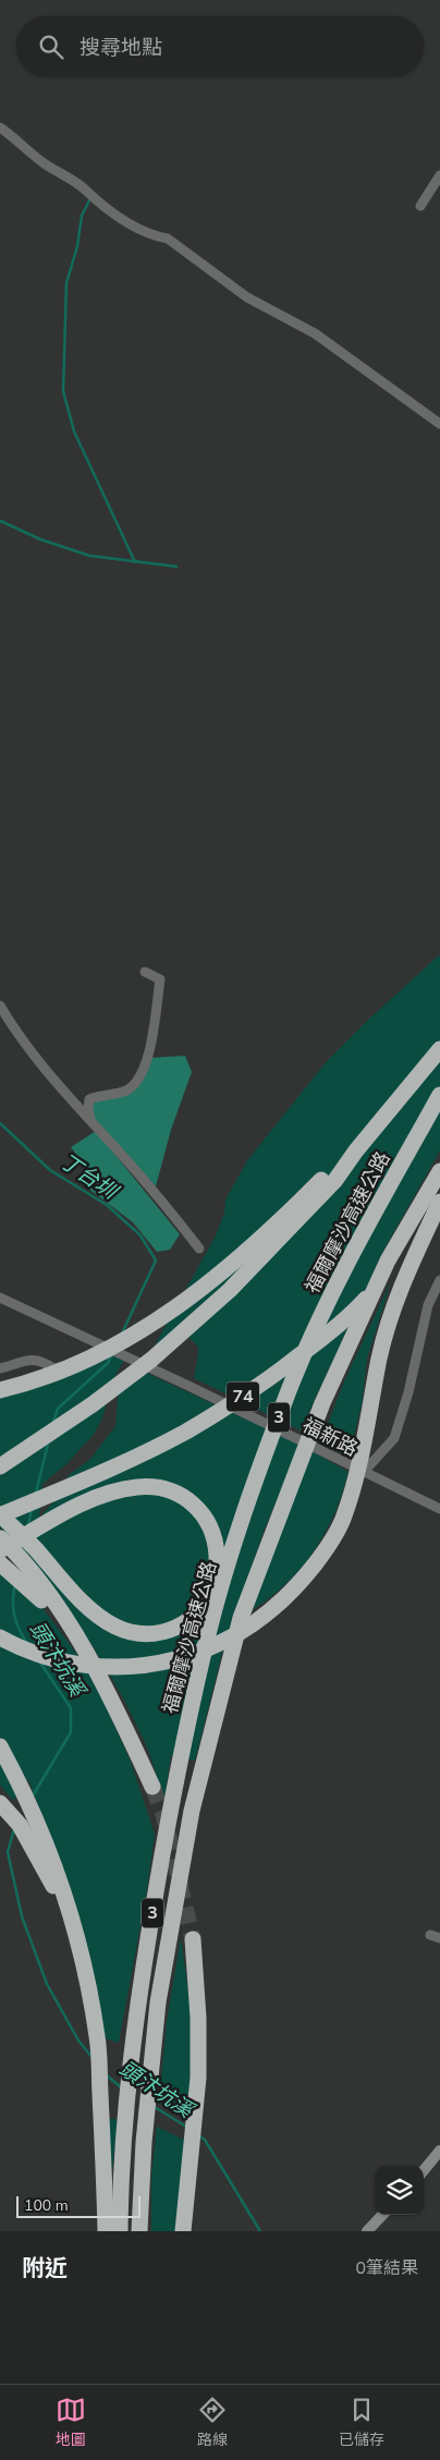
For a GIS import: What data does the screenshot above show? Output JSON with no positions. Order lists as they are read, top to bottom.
{
  "streets": {
    "highway": ["福爾摩沙高速公路", "74", "3"],
    "street": ["福新路"]
  },
  "water": ["丁台圳", "頭汴坑溪"],
  "scale_bar": "100 m",
  "page": {
    "search": "搜尋地點",
    "scale": "100 m",
    "heading": ["附近", "0筆結果"],
    "nav": ["地圖", "路線", "已儲存"]
  }
}
